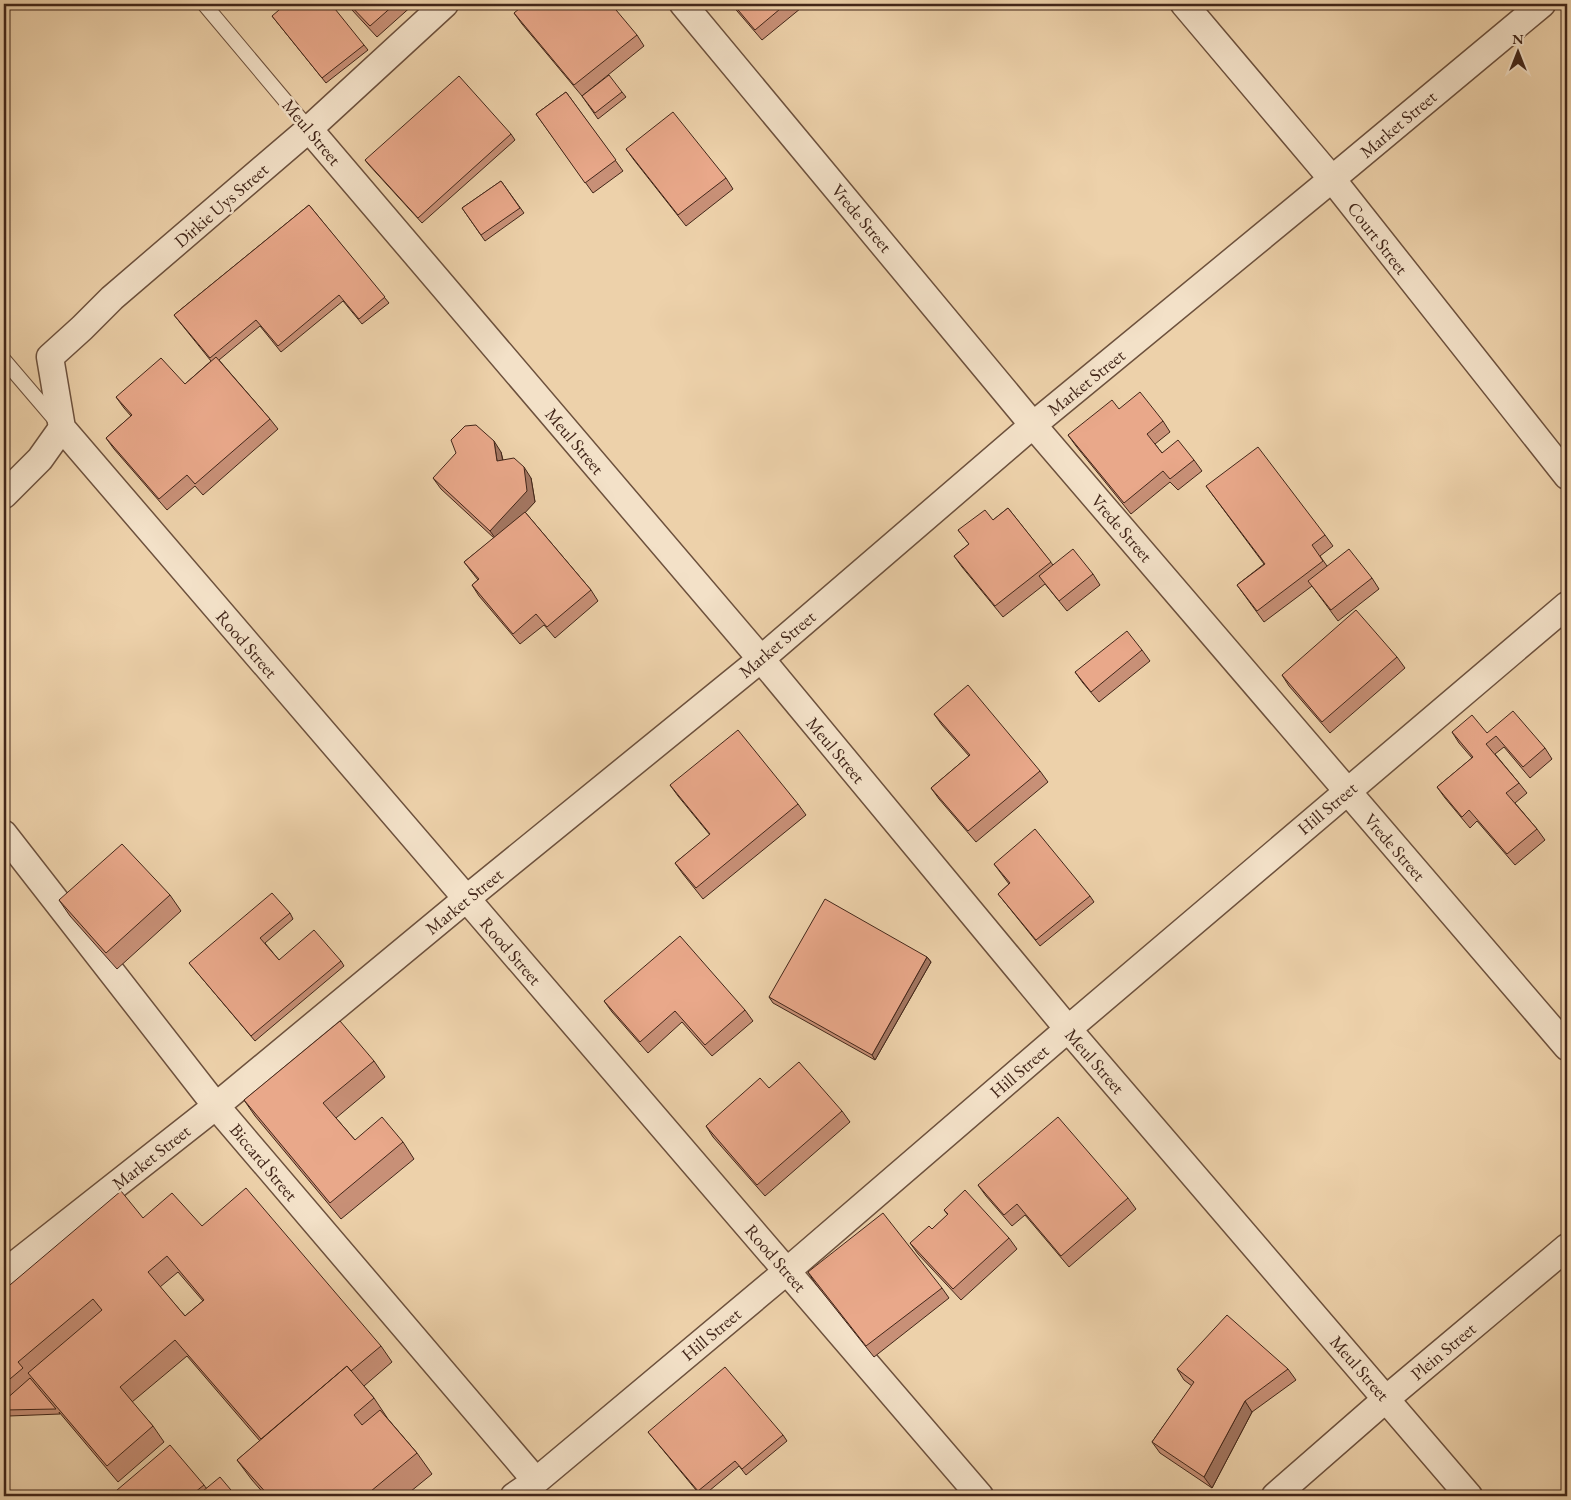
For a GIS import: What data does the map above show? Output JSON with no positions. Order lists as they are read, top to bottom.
{
  "streets": {
    "street": [
      "Market Street",
      "Meul Street",
      "Dirkie Uys Street",
      "Vrede Street",
      "Court Street",
      "Rood Street",
      "Hill Street",
      "Biccard Street",
      "Plein Street"
    ]
  },
  "crossings": [
    ["Market Street", "Meul Street"],
    ["Market Street", "Vrede Street"],
    ["Market Street", "Court Street"],
    ["Market Street", "Rood Street"],
    ["Market Street", "Biccard Street"],
    ["Meul Street", "Dirkie Uys Street"],
    ["Meul Street", "Hill Street"],
    ["Meul Street", "Plein Street"],
    ["Dirkie Uys Street", "Rood Street"],
    ["Vrede Street", "Hill Street"],
    ["Rood Street", "Hill Street"],
    ["Hill Street", "Biccard Street"]
  ],
  "north": "top"
}
